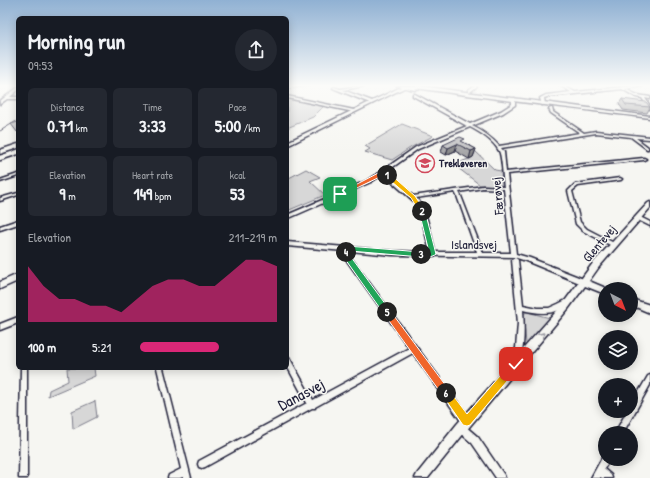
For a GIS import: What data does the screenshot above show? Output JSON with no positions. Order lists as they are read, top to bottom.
{
  "streets": {
    "street": [
      "Færøvej",
      "Glentevej",
      "Islandsvej",
      "Danasvej"
    ]
  },
  "crossings": [
    ["Færøvej", "Glentevej"],
    ["Færøvej", "Islandsvej"],
    ["Glentevej", "Islandsvej"]
  ],
  "places": {
    "school or university": ["Trekløveren"]
  },
  "north": "bottom right",
  "page": {
    "heading": ["Morning run", "09:53"],
    "stats": [
      ["Distance", "0.71 km"],
      ["Time", "3:33"],
      ["Pace", "5:00 /km"],
      ["Elevation", "9 m"],
      ["Heart rate", "149 bpm"],
      ["kcal", "53"]
    ],
    "pins": [
      "1",
      "2",
      "4",
      "3",
      "5",
      "6"
    ],
    "chart": ["Elevation", "211–219 m"],
    "map_buttons": ["+", "−"],
    "list": [
      {
        "name": "100 m",
        "note": "5:21"
      }
    ]
  }
}
